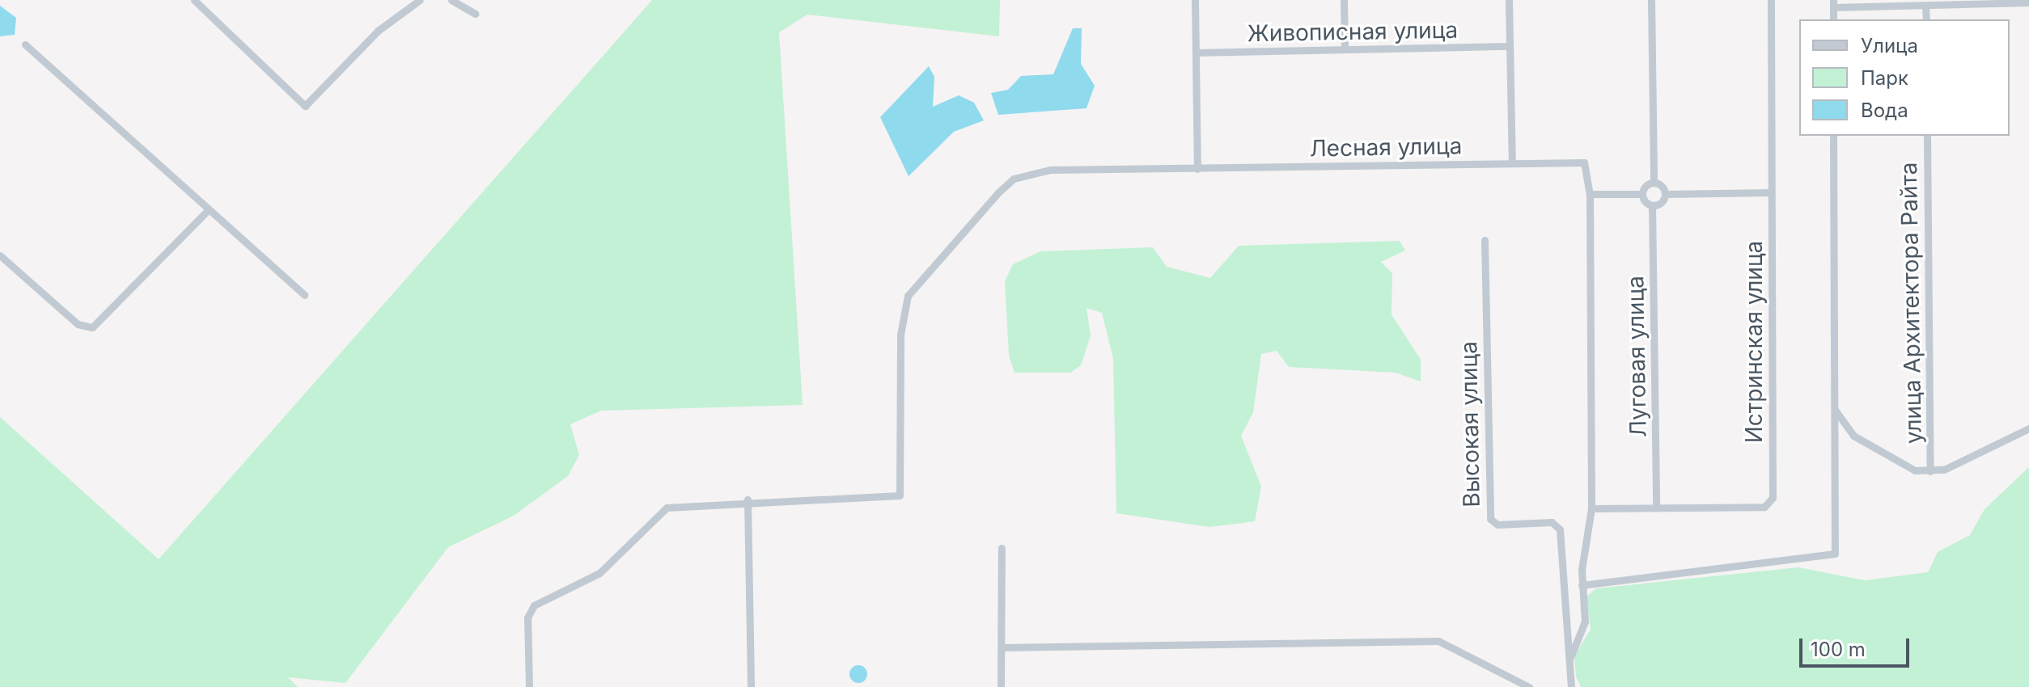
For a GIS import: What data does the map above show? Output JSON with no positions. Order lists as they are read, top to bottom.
{
  "streets": {
    "street": [
      "Живописная улица",
      "Лесная улица",
      "улица Архитектора Райта",
      "Истринская улица",
      "Луговая улица",
      "Высокая улица"
    ]
  },
  "crossings": [
    ["Истринская улица", "Луговая улица"]
  ],
  "legend": ["Улица", "Парк", "Вода"],
  "scale_bar": "100 m"
}
